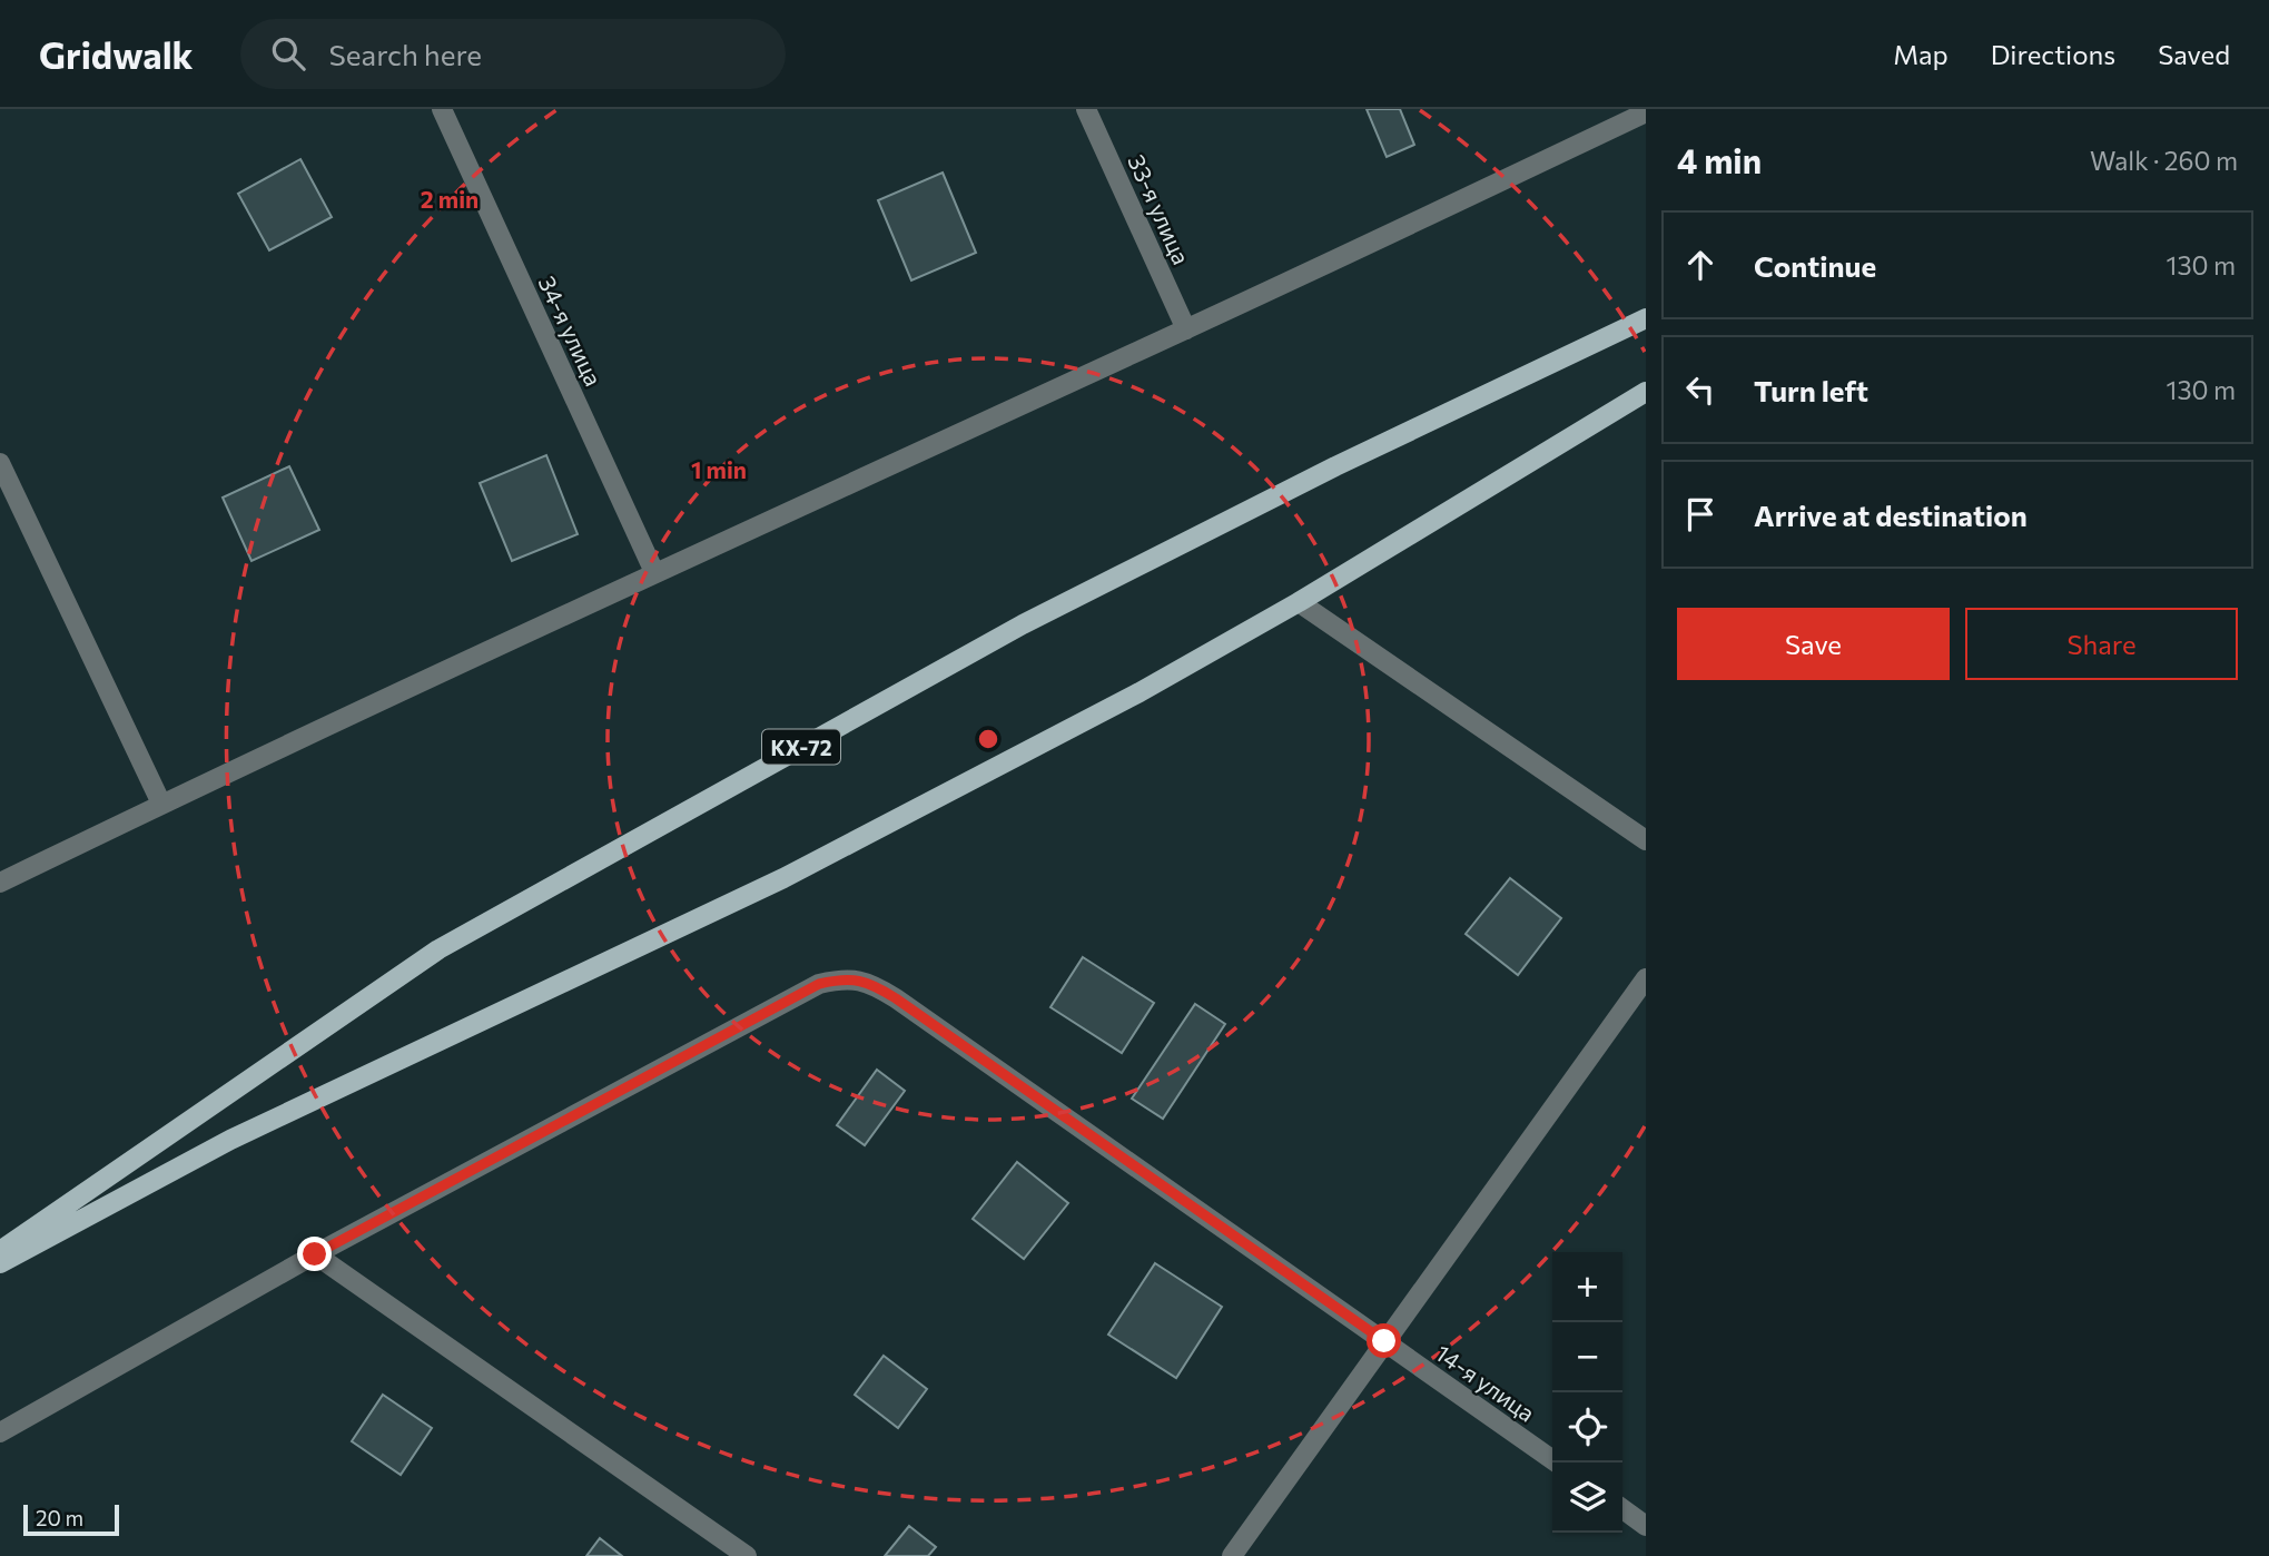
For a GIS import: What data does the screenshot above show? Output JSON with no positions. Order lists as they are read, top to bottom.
{
  "streets": {
    "main road": ["КХ-72"],
    "street": ["33-я улица", "34-я улица", "14-я улица"]
  },
  "scale_bar": "20 m",
  "page": {
    "header": "Gridwalk",
    "search": "Search here",
    "nav": ["Map", "Directions", "Saved"],
    "heading": ["4 min", "Walk · 260 m"],
    "list": [
      ["Continue", "130 m"],
      ["Turn left", "130 m"],
      "Arrive at destination"
    ],
    "buttons": ["Save", "Share"],
    "map_buttons": ["+", "−"],
    "scale": "20 m"
  },
  "rings": ["2 min", "1 min"]
}
